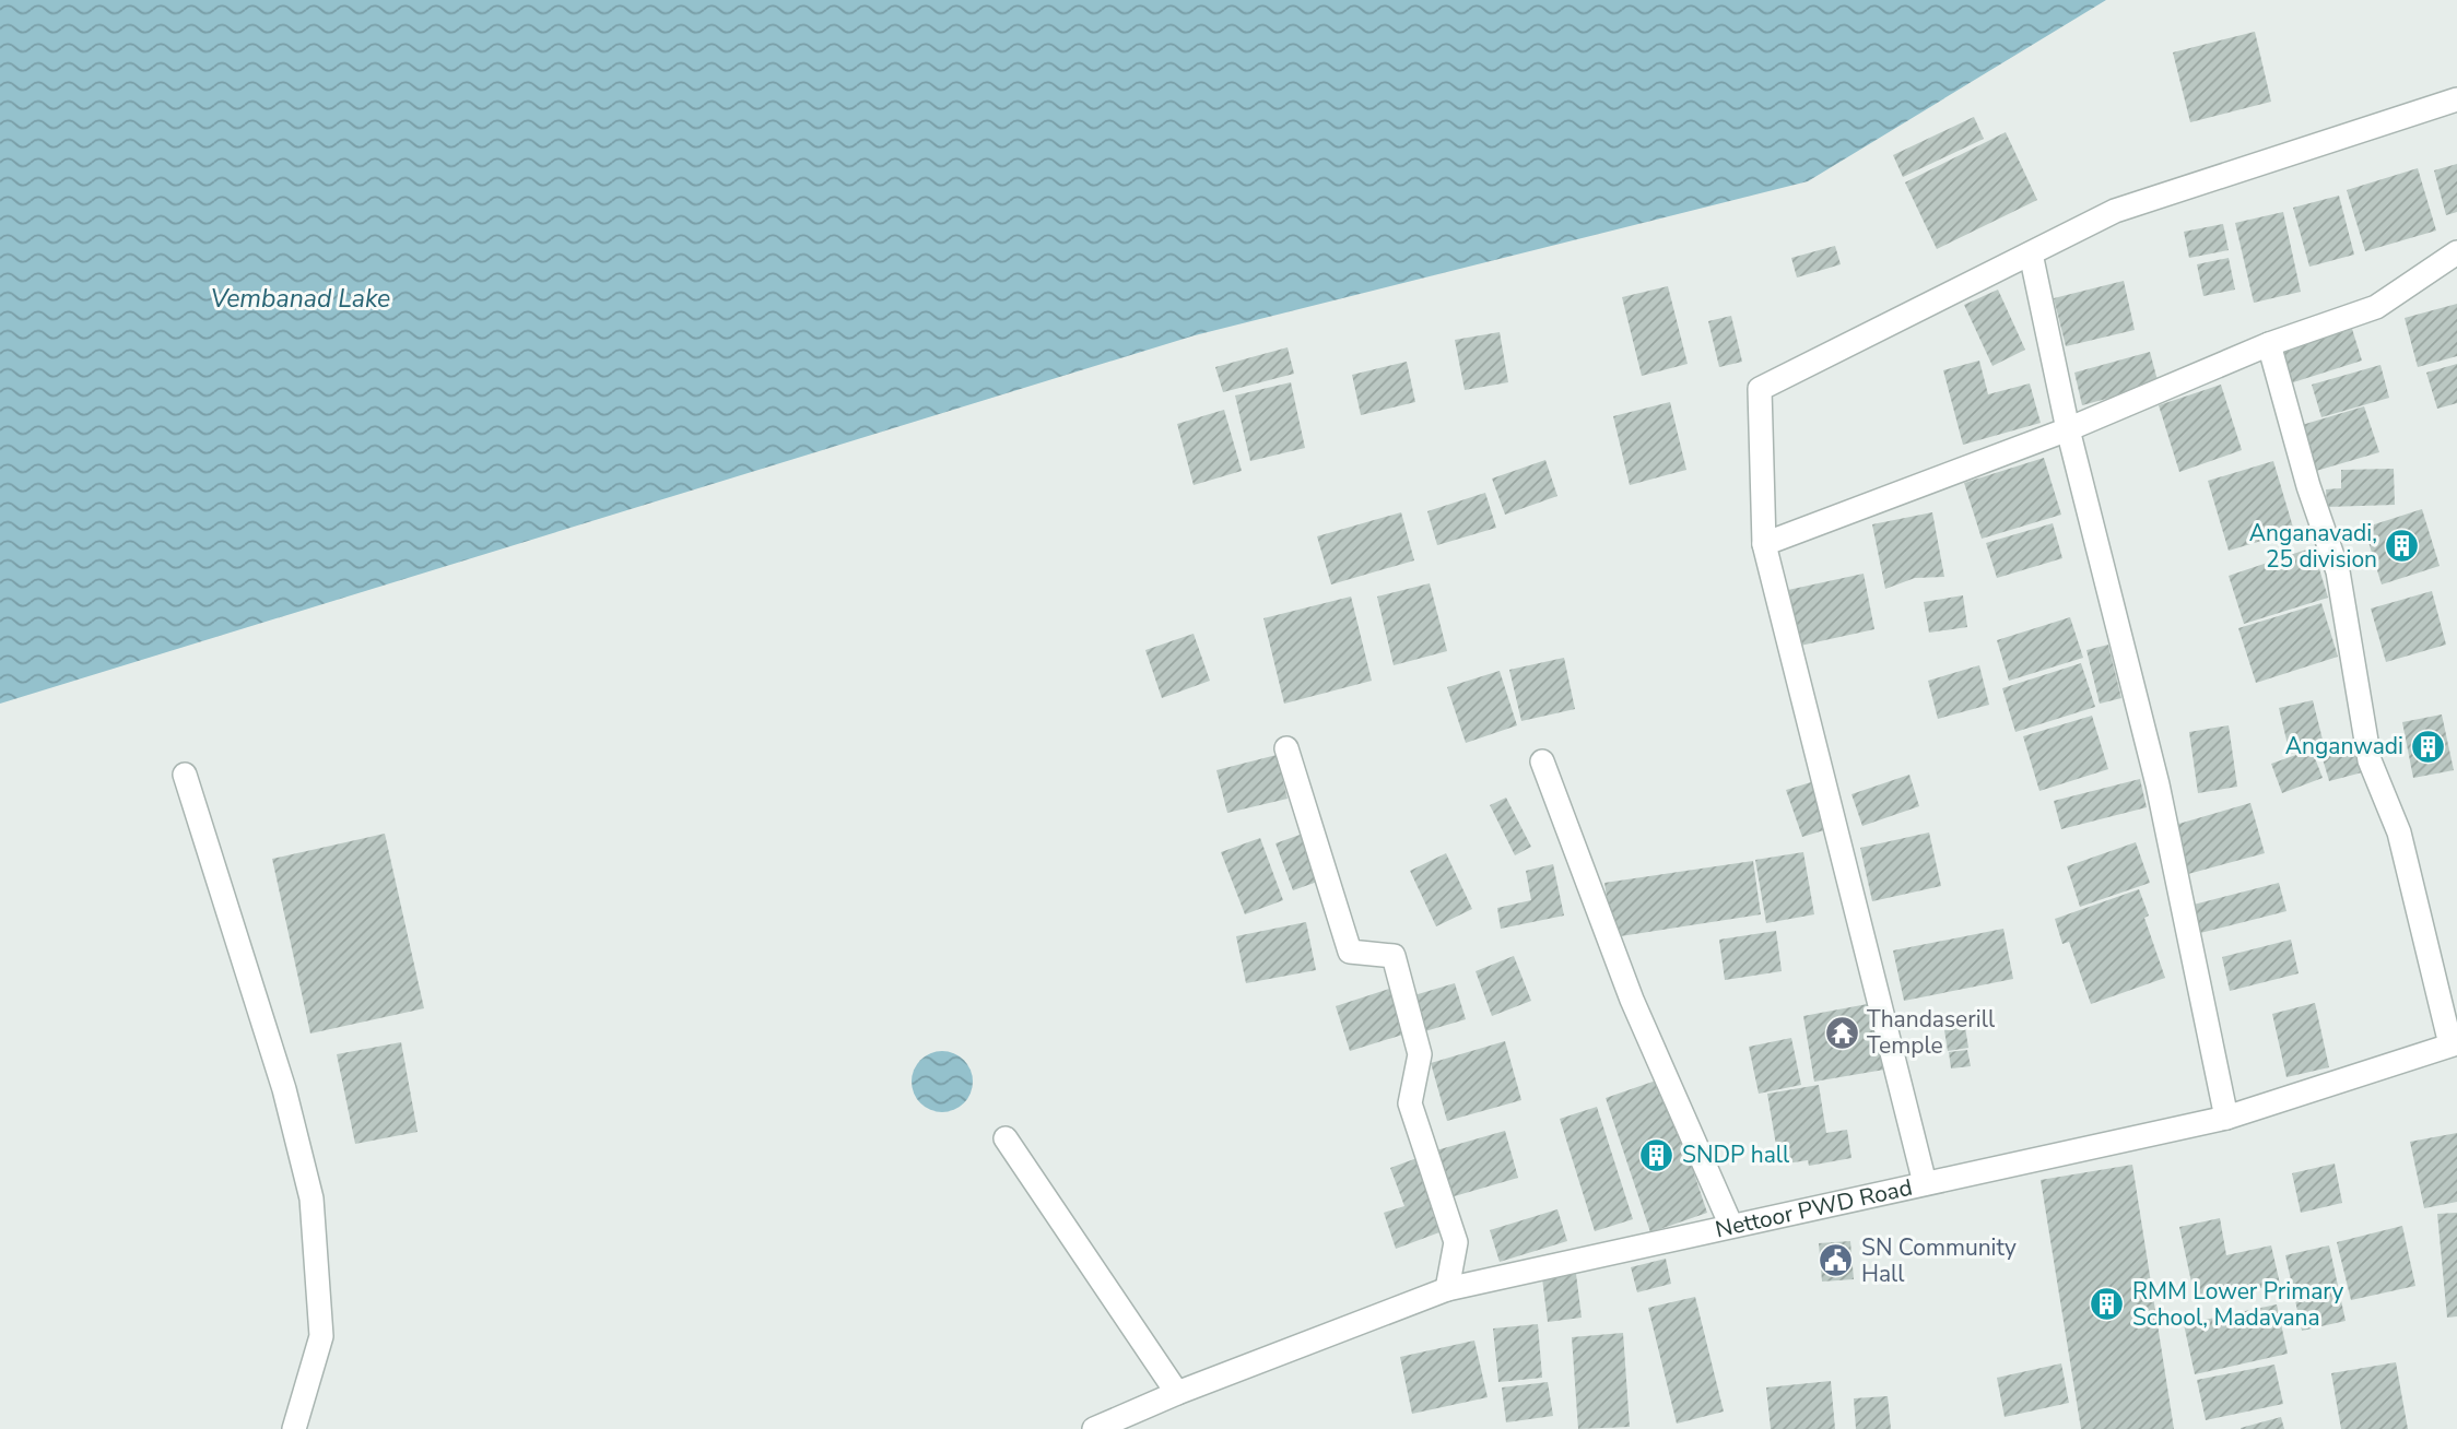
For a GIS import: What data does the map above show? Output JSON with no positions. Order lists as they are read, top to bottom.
{
  "streets": {
    "street": ["Nettoor PWD Road"]
  },
  "water": ["Vembanad Lake"],
  "places": {
    "building": [
      "Anganavadi, 25 division",
      "Anganwadi",
      "SNDP hall",
      "RMM Lower Primary School, Madavana"
    ],
    "temple": ["Thandaserill Temple"],
    "public building": ["SN Community Hall"]
  }
}
